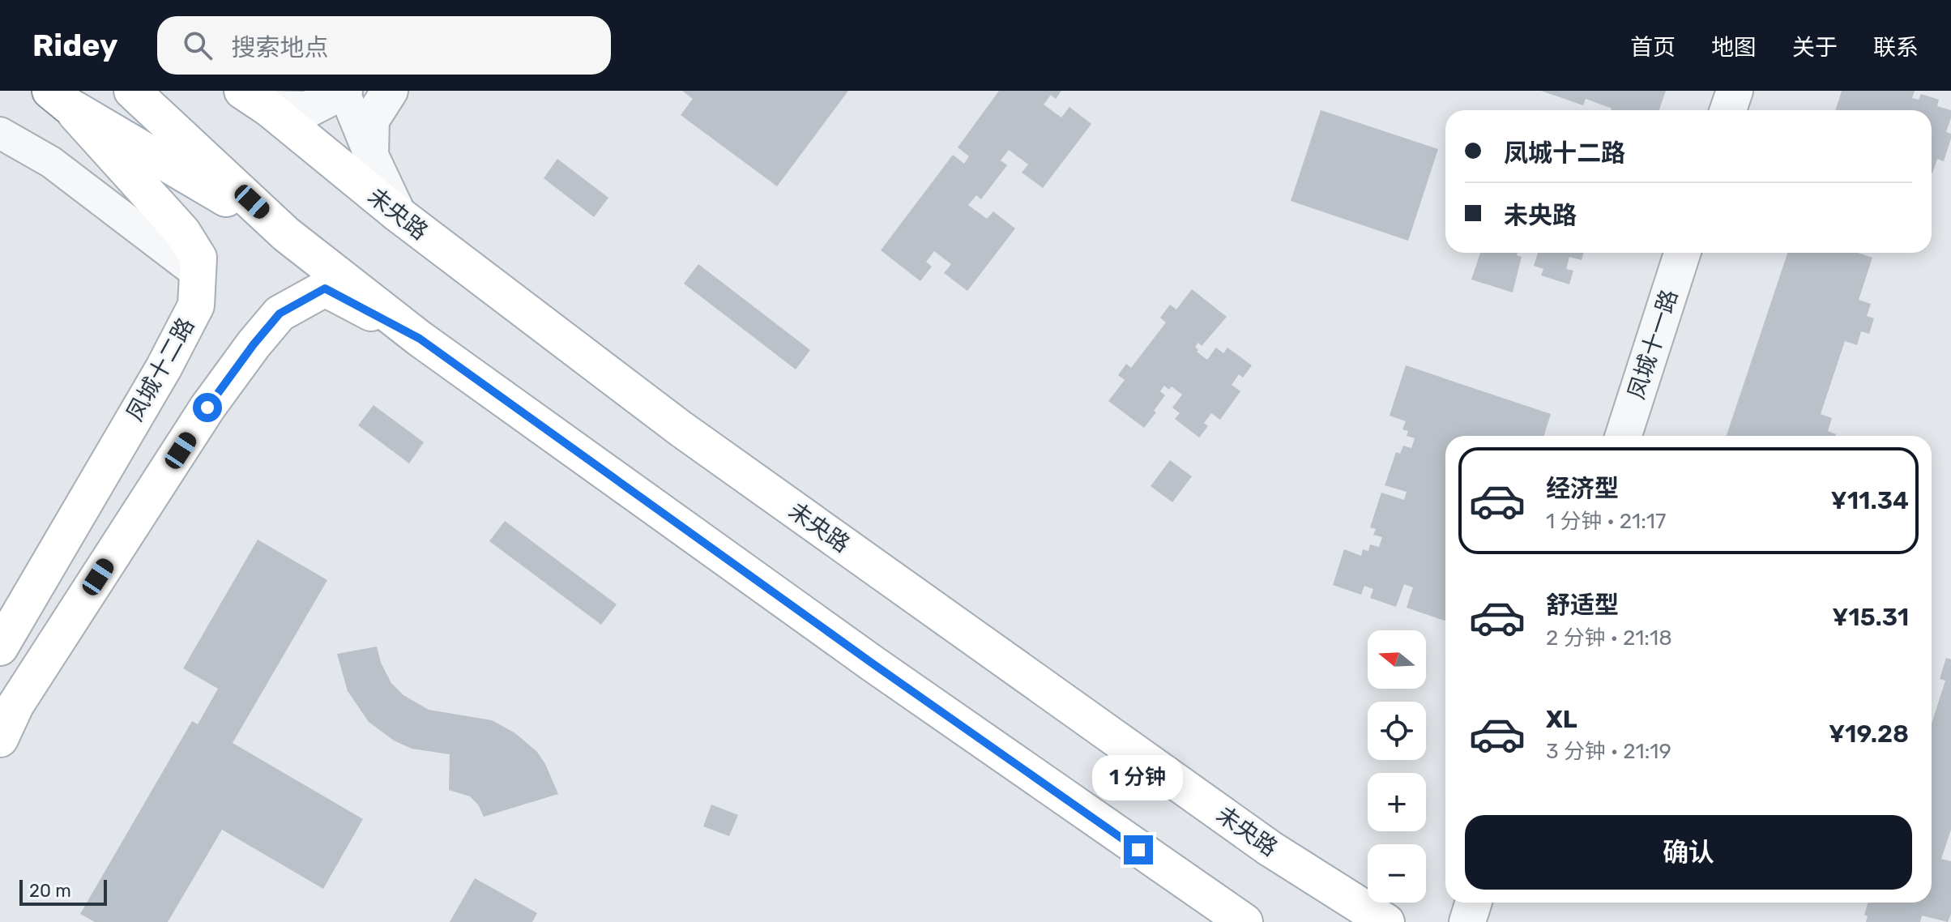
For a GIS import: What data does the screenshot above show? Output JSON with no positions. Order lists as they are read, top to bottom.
{
  "streets": {
    "main road": ["未央路", "凤城十二路"],
    "street": ["凤城十一路"]
  },
  "scale_bar": "20 m",
  "north": "left",
  "page": {
    "header": "Ridey",
    "search": "搜索地点",
    "nav": [
      "首页",
      "地图",
      "关于",
      "联系"
    ],
    "banner": ["凤城十二路", "未央路"],
    "list": [
      {
        "name": "经济型",
        "note": "1 分钟 · 21:17",
        "value": "¥11.34"
      },
      {
        "name": "舒适型",
        "note": "2 分钟 · 21:18",
        "value": "¥15.31"
      },
      {
        "name": "XL",
        "note": "3 分钟 · 21:19",
        "value": "¥19.28"
      }
    ],
    "map_buttons": ["+", "−"],
    "bubble": "1 分钟",
    "buttons": "确认",
    "scale": "20 m"
  }
}
